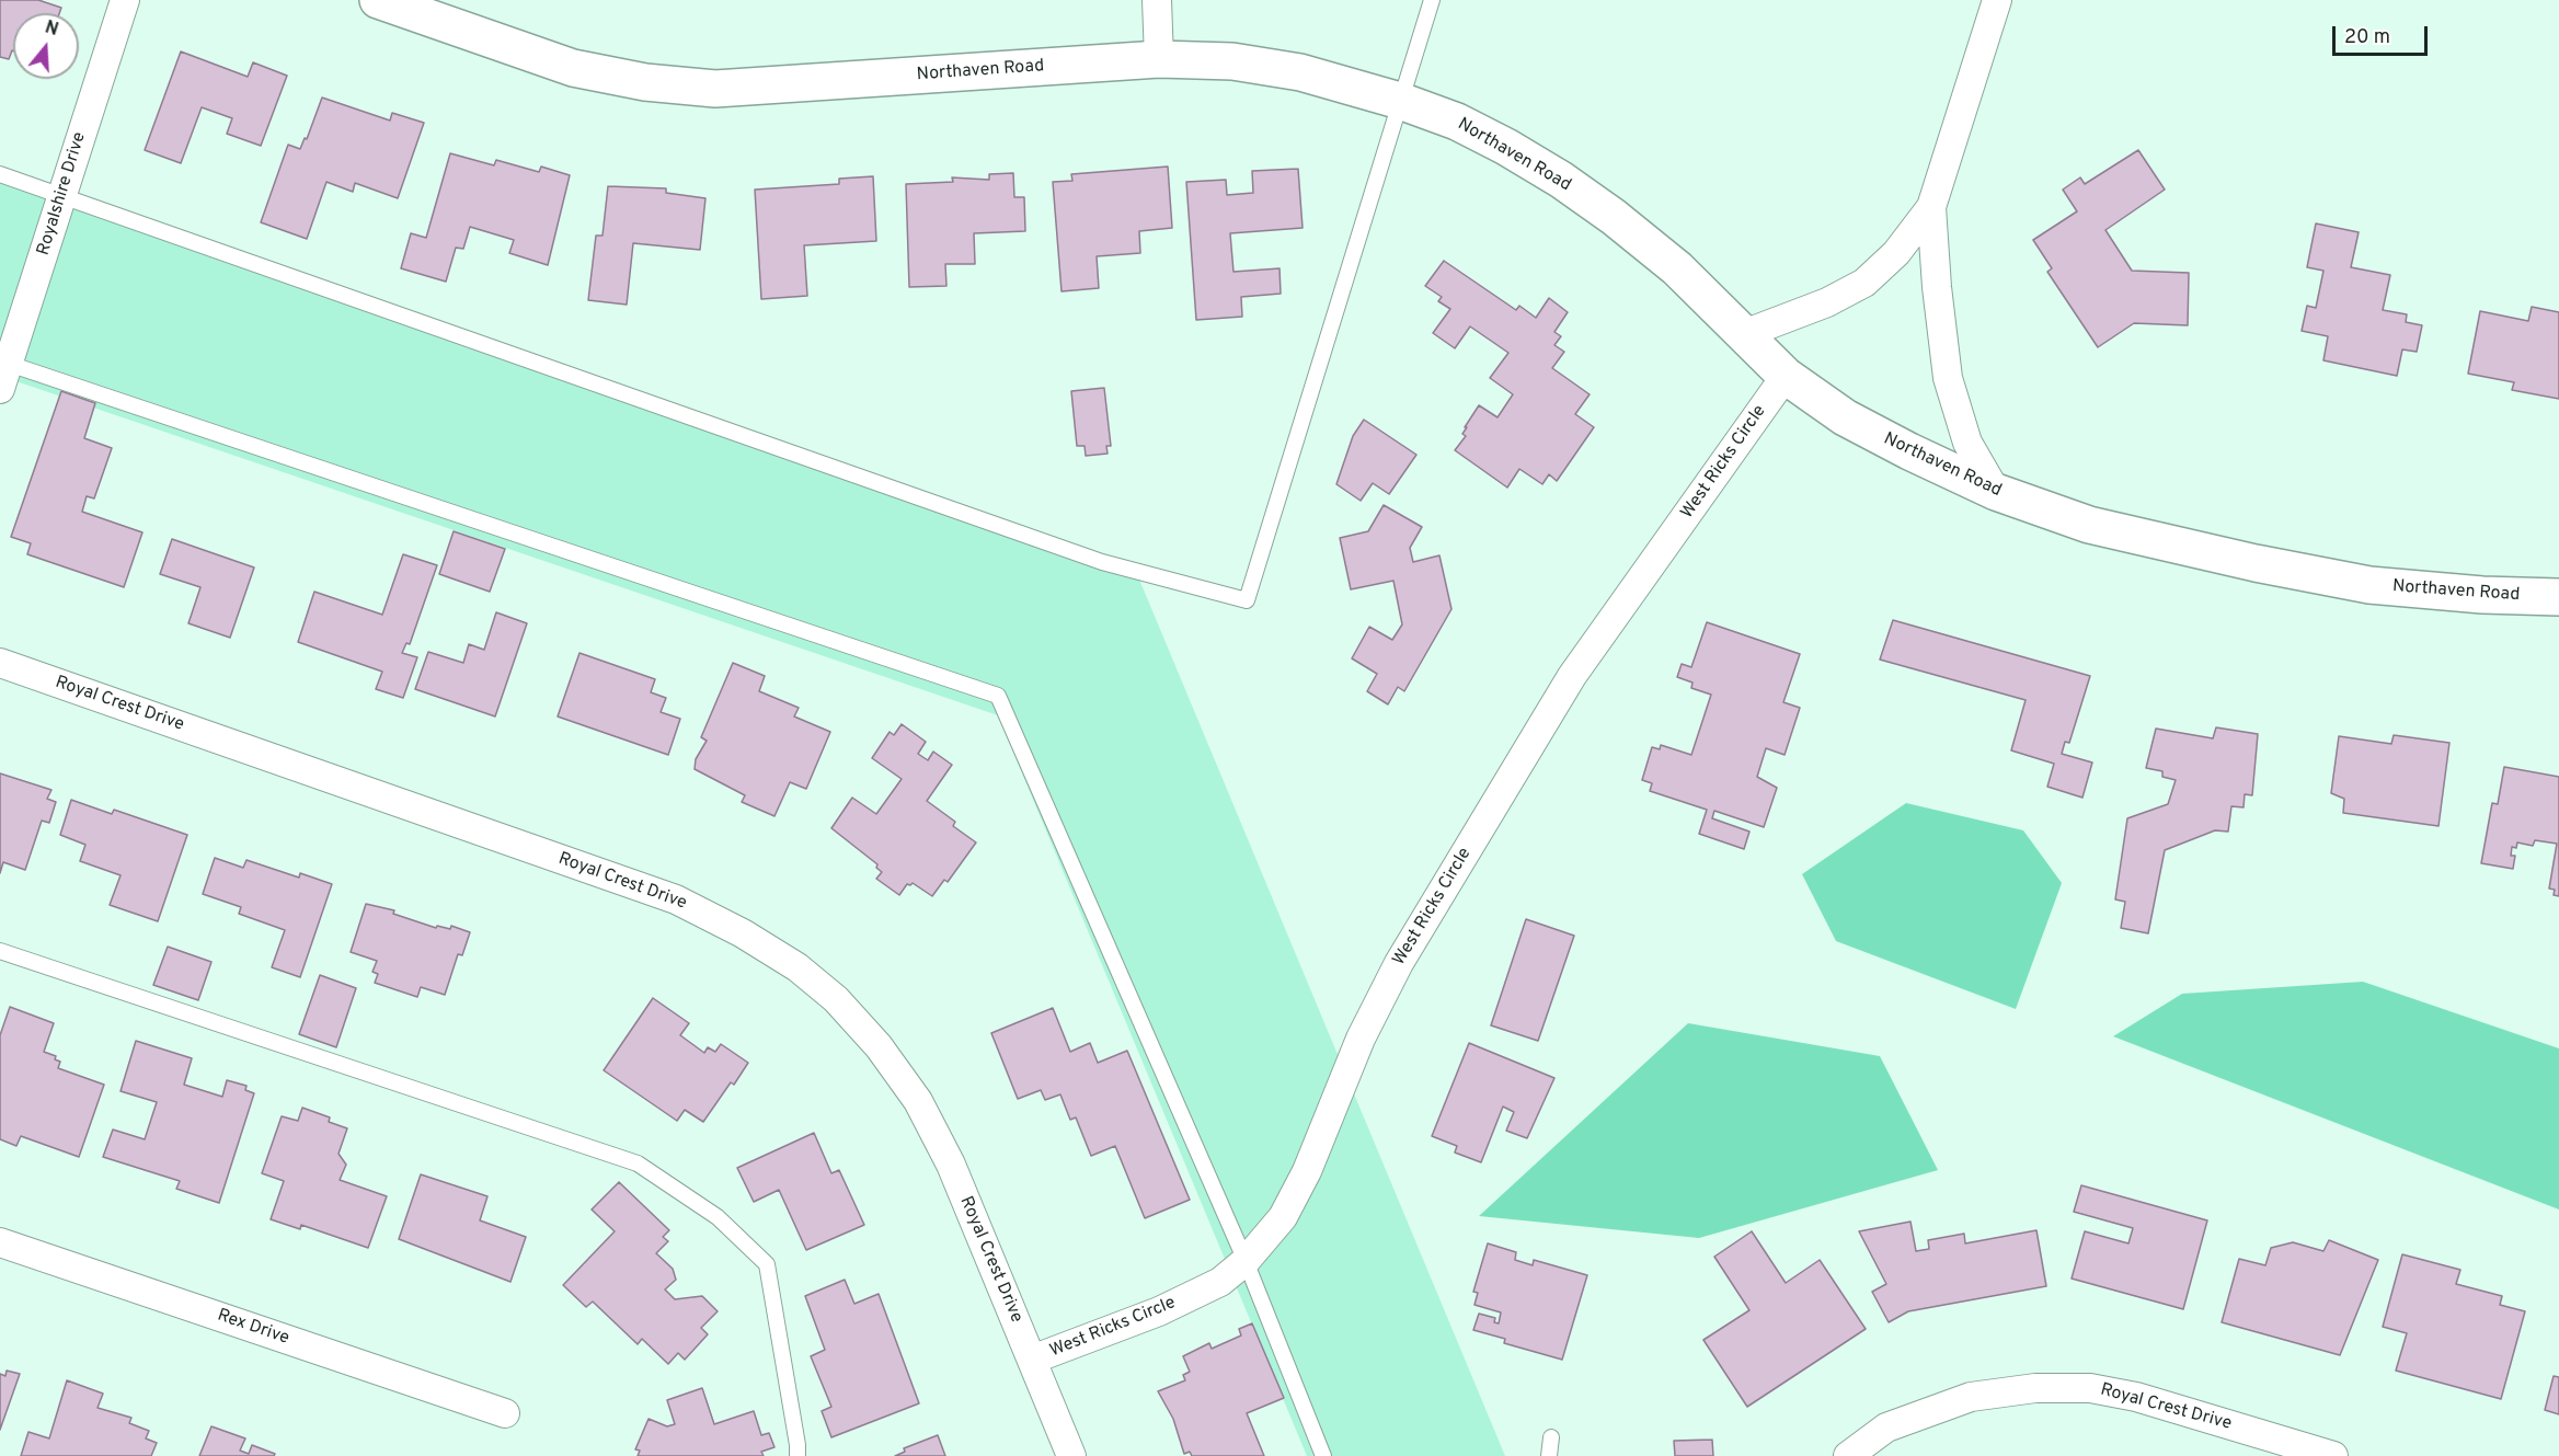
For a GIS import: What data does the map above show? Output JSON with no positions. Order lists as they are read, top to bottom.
{
  "streets": {
    "street": [
      "Northaven Road",
      "Royalshire Drive",
      "West Ricks Circle",
      "Royal Crest Drive",
      "Rex Drive"
    ]
  },
  "crossings": [
    ["Northaven Road", "West Ricks Circle"],
    ["West Ricks Circle", "Royal Crest Drive"]
  ],
  "scale_bar": "20 m",
  "north": "top"
}
